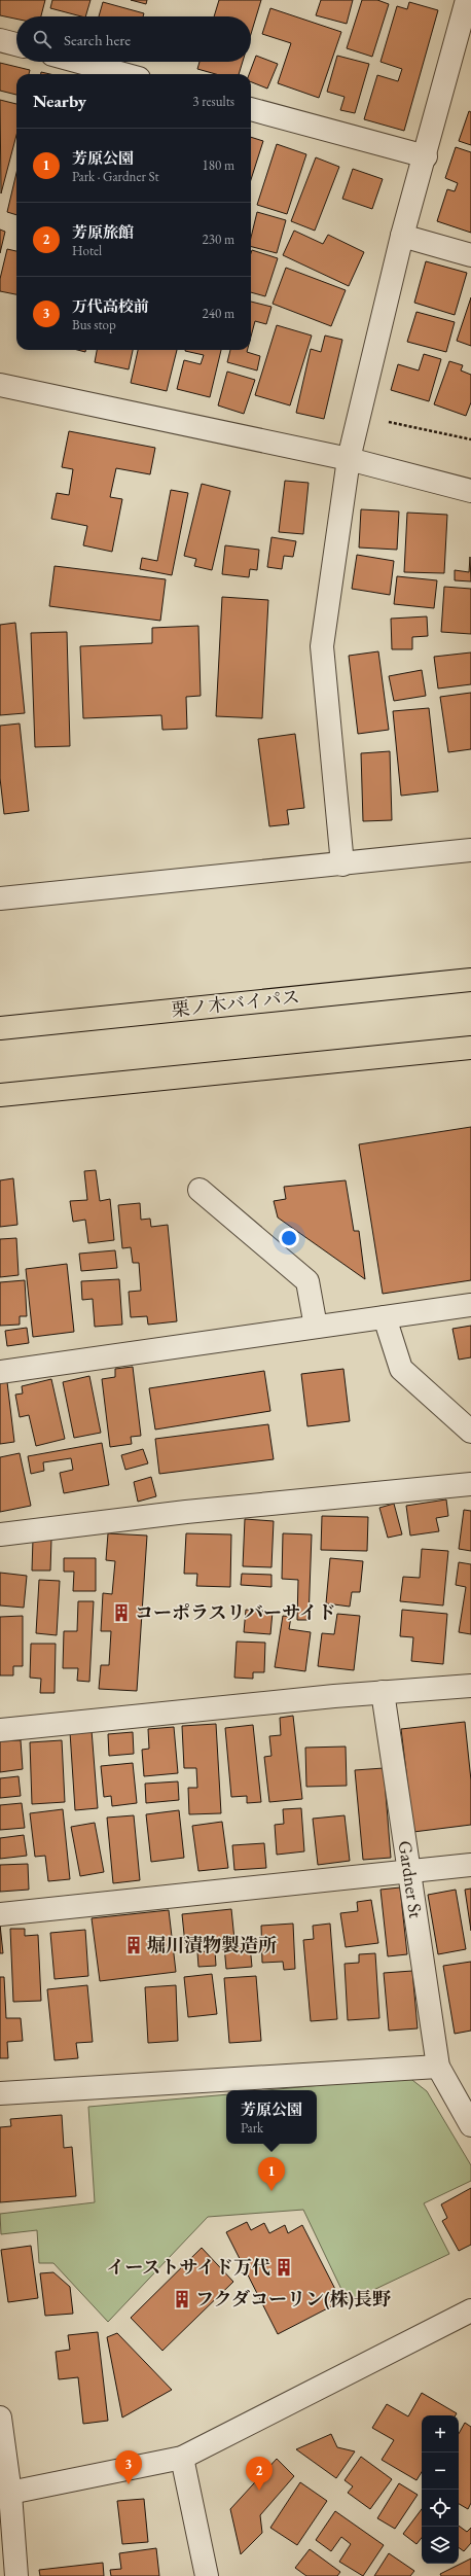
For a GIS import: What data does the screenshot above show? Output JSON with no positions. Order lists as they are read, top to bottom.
{
  "streets": {
    "main road": ["栗ノ木バイパス"],
    "street": ["Gardner St"]
  },
  "places": {
    "building": [
      "コーポラスリバーサイド",
      "堀川漬物製造所",
      "イーストサイド万代",
      "フクダコーリン(株)長野"
    ]
  },
  "page": {
    "search": "Search here",
    "heading": ["Nearby", "3 results"],
    "list": [
      {
        "mark": "1",
        "name": "芳原公園",
        "note": "Park · Gardner St",
        "value": "180 m"
      },
      {
        "mark": "2",
        "name": "芳原旅館",
        "note": "Hotel",
        "value": "230 m"
      },
      {
        "mark": "3",
        "name": "万代高校前",
        "note": "Bus stop",
        "value": "240 m"
      }
    ],
    "popup": ["芳原公園", "Park"],
    "pins": ["1", "3", "2"],
    "map_buttons": ["+", "−"]
  }
}
